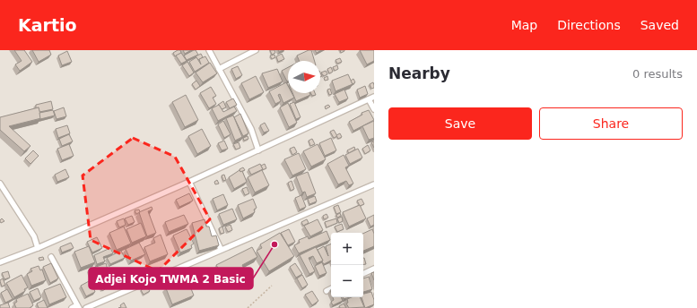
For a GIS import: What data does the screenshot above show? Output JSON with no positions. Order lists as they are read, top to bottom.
{
  "places": ["Adjei Kojo TWMA 2 Basic"],
  "north": "right",
  "page": {
    "header": "Kartio",
    "nav": ["Map", "Directions", "Saved"],
    "heading": ["Nearby", "0 results"],
    "buttons": ["Save", "Share"],
    "map_buttons": ["+", "−"]
  }
}
